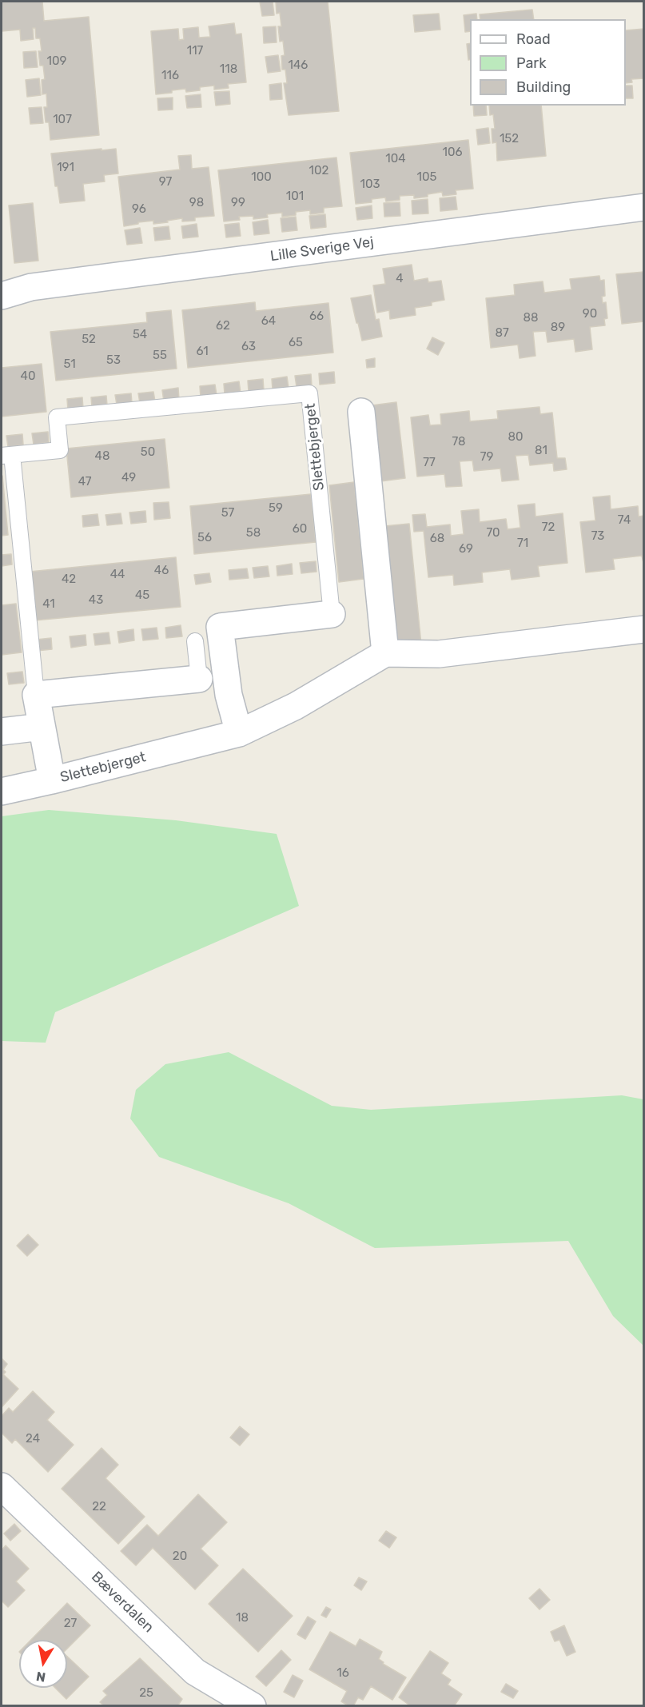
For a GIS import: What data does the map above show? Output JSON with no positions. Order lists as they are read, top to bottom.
{
  "streets": {
    "street": ["Lille Sverige Vej", "Slettebjerget", "Bæverdalen"]
  },
  "house_numbers": [
    "117",
    "109",
    "146",
    "118",
    "116",
    "107",
    "152",
    "106",
    "104",
    "191",
    "102",
    "100",
    "105",
    "97",
    "103",
    "101",
    "98",
    "99",
    "96",
    "4",
    "90",
    "66",
    "88",
    "64",
    "62",
    "89",
    "87",
    "54",
    "52",
    "65",
    "63",
    "61",
    "55",
    "53",
    "51",
    "40",
    "80",
    "78",
    "81",
    "50",
    "48",
    "79",
    "77",
    "49",
    "47",
    "59",
    "57",
    "74",
    "72",
    "60",
    "58",
    "70",
    "73",
    "56",
    "68",
    "71",
    "69",
    "46",
    "44",
    "42",
    "45",
    "43",
    "41",
    "24",
    "22",
    "20",
    "18",
    "27",
    "16",
    "25"
  ],
  "legend": ["Road", "Park", "Building"],
  "north": "bottom"
}
